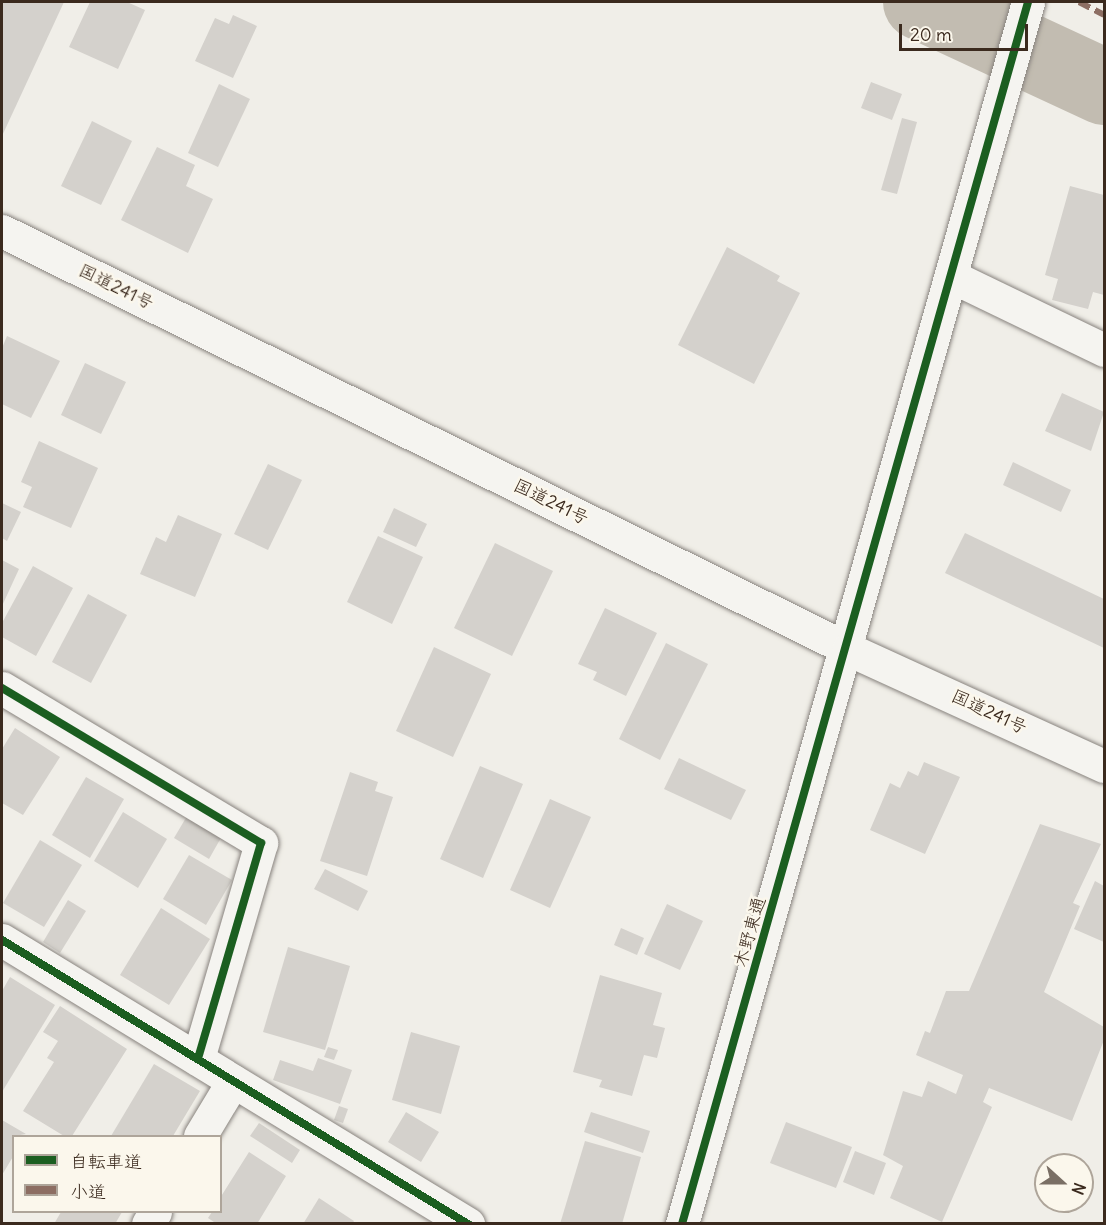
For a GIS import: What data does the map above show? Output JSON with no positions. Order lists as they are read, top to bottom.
{
  "streets": {
    "main road": ["国道241号", "木野東通"]
  },
  "crossings": [
    ["国道241号", "木野東通"]
  ],
  "legend": ["自転車道", "小道"],
  "scale_bar": "20 m",
  "north": "right"
}
